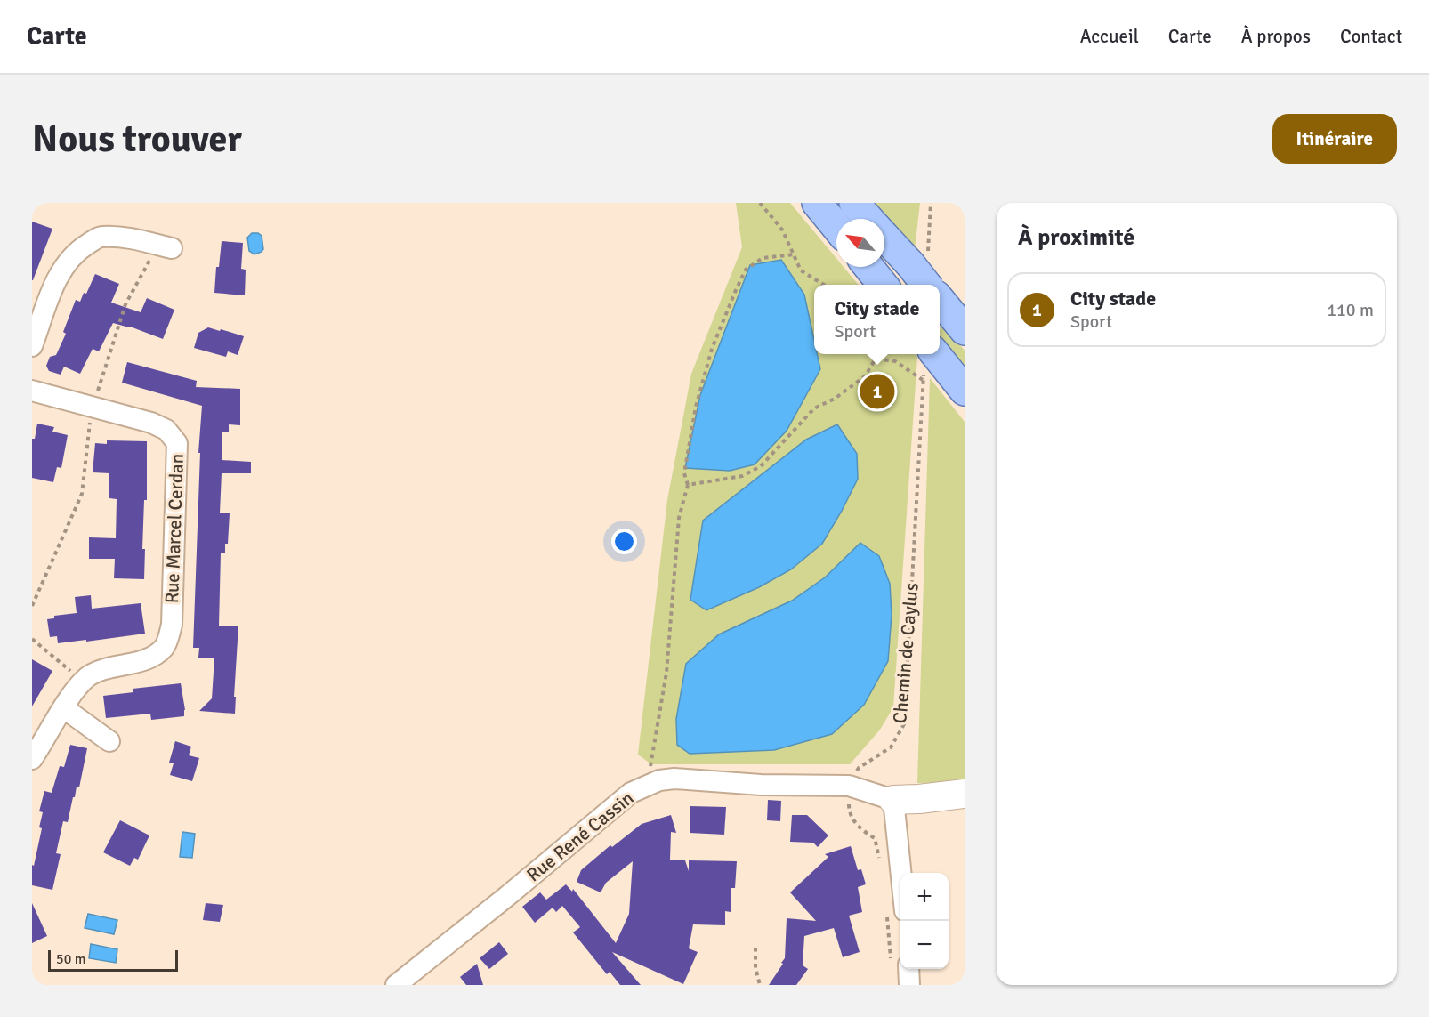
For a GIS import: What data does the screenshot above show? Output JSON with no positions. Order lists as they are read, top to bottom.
{
  "streets": {
    "street": ["Rue Marcel Cerdan", "Rue René Cassin"],
    "path": ["Chemin de Caylus"]
  },
  "crossings": [
    ["Chemin de Caylus", "Rue René Cassin"]
  ],
  "scale_bar": "50 m",
  "north": "top left",
  "page": {
    "header": "Carte",
    "nav": [
      "Accueil",
      "Carte",
      "À propos",
      "Contact"
    ],
    "buttons": "Itinéraire",
    "title": "Nous trouver",
    "heading": "À proximité",
    "list": [
      {
        "mark": "1",
        "name": "City stade",
        "note": "Sport",
        "value": "110 m"
      }
    ],
    "popup": ["City stade", "Sport"],
    "pins": "1",
    "map_buttons": ["+", "−"],
    "scale": "50 m"
  }
}
